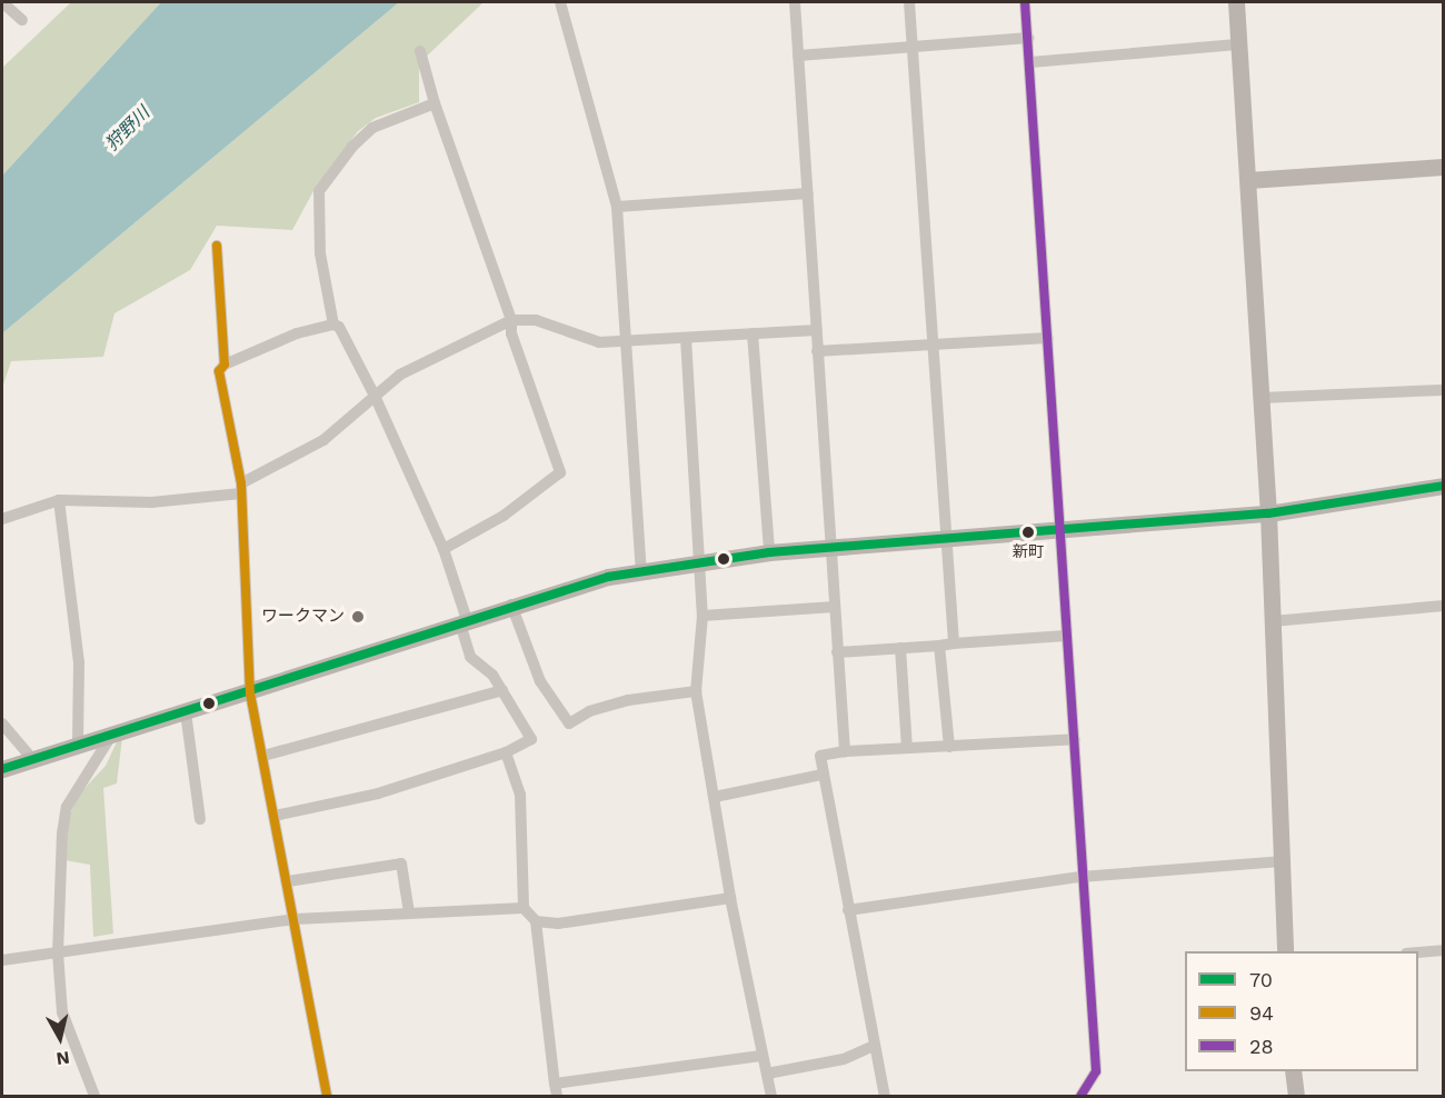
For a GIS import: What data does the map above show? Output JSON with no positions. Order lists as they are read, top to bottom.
{
  "water": ["狩野川"],
  "places": ["新町", "ワークマン"],
  "lines": ["transit line 28", "transit line 94", "transit line 70"],
  "legend": ["70", "94", "28"],
  "north": "bottom"
}
